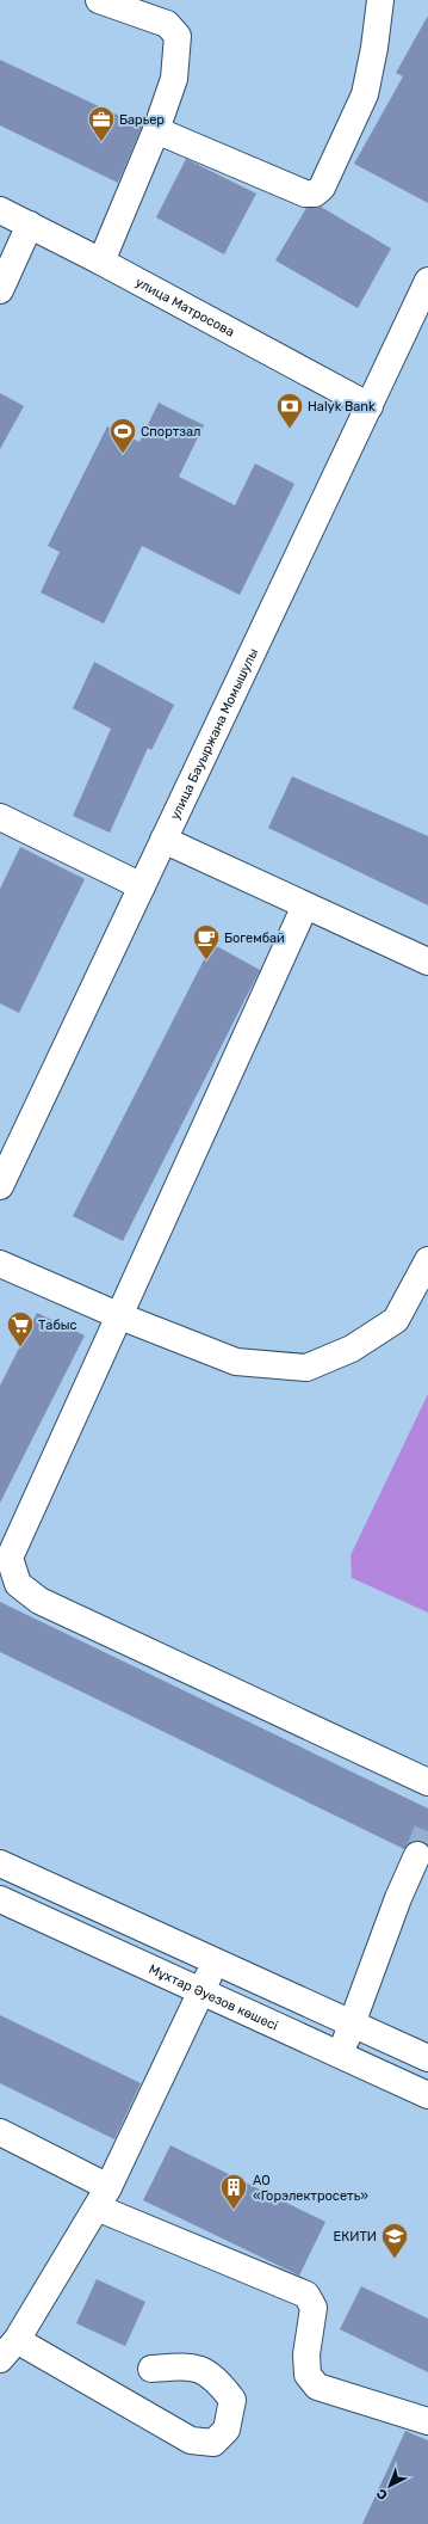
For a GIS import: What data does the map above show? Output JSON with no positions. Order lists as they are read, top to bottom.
{
  "streets": {
    "street": ["улица Матросова", "улица Бауыржана Момышулы", "Мұхтар Әуезов көшесі"]
  },
  "crossings": [
    ["улица Матросова", "улица Бауыржана Момышулы"]
  ],
  "places": {
    "office": ["Барьер"],
    "bank": ["Halyk Bank"],
    "sports": ["Спортзал"],
    "cafe": ["Богембай"],
    "supermarket": ["Табыс"],
    "building": ["АО «Горэлектросеть»"],
    "school or university": ["ЕКИТИ"]
  },
  "north": "bottom left"
}
